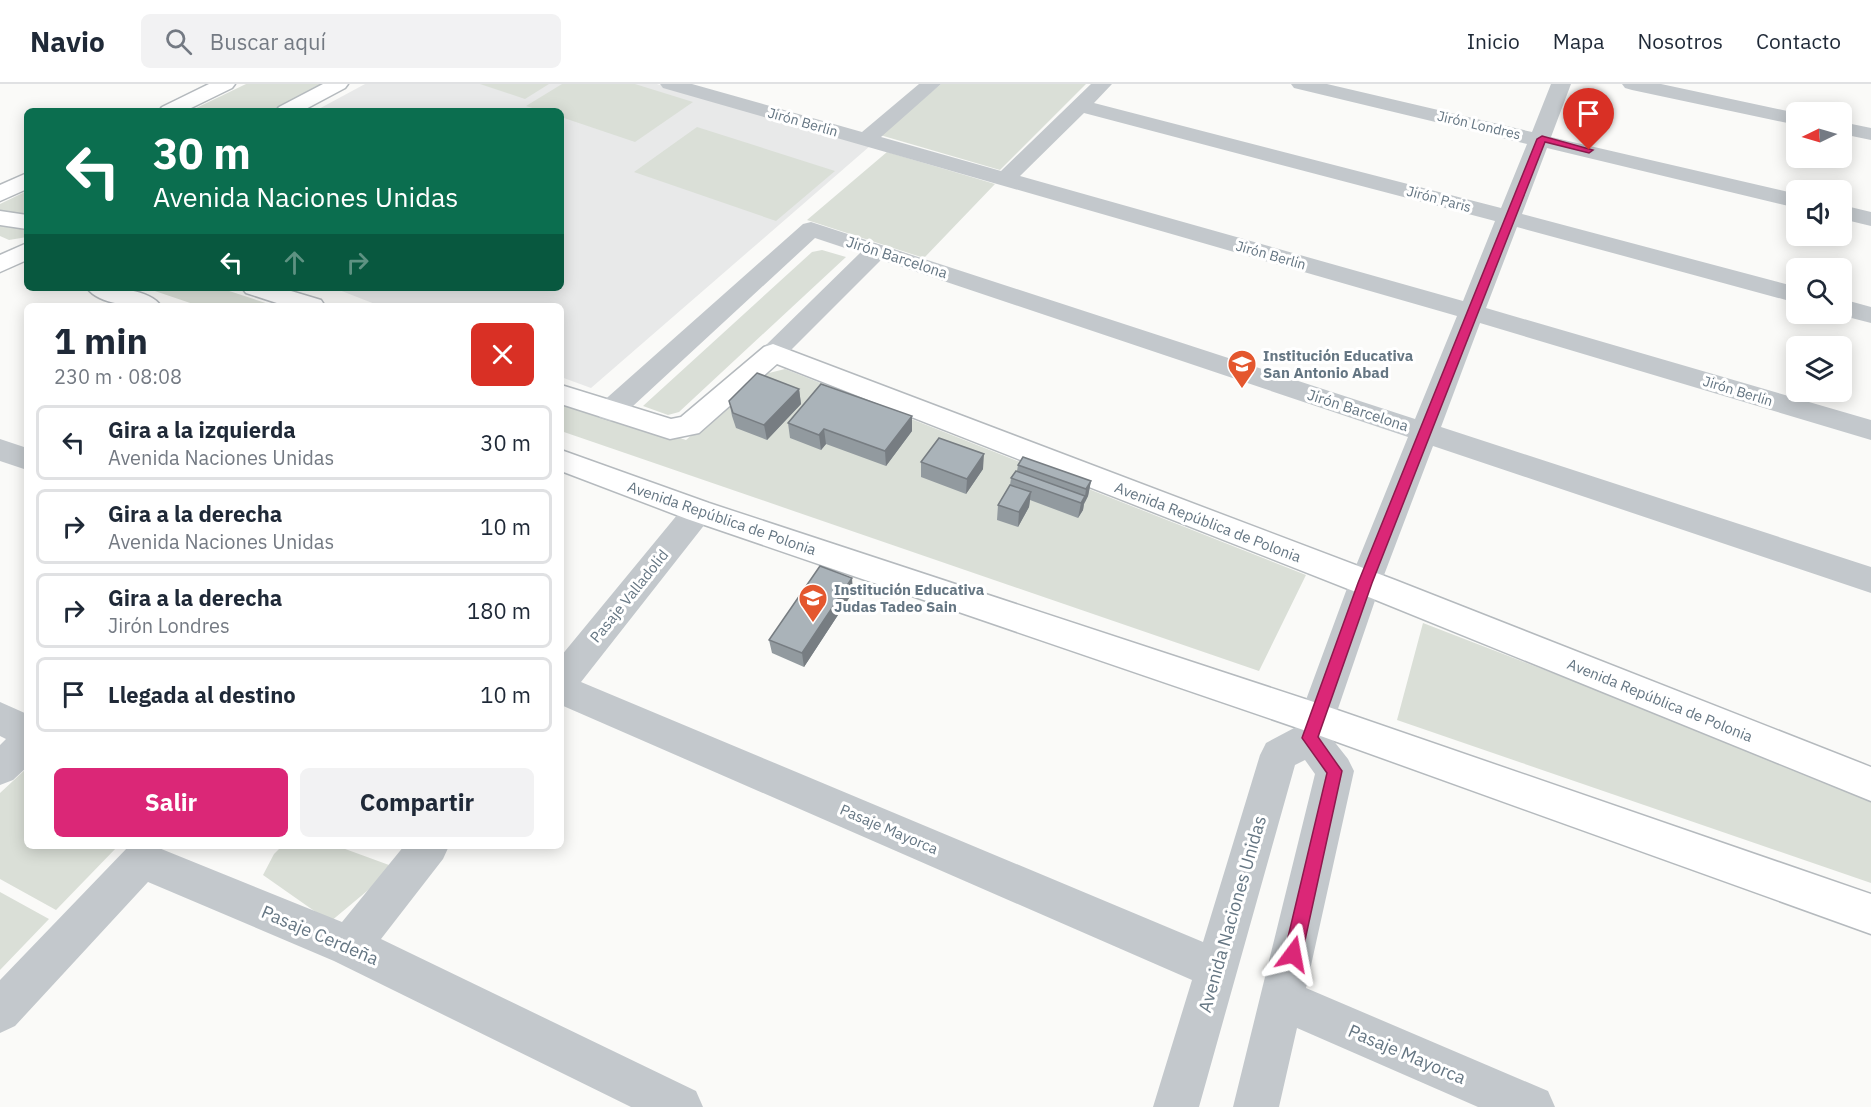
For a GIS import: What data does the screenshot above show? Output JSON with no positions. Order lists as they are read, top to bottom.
{
  "streets": {
    "main road": ["Avenida República de Polonia"],
    "street": [
      "Jirón Berlin",
      "Jirón Londres",
      "Jirón Paris",
      "Jirón Barcelona",
      "Pasaje Valladolid",
      "Pasaje Mayorca",
      "Avenida Naciones Unidas",
      "Pasaje Cerdeña"
    ]
  },
  "crossings": [
    ["Avenida República de Polonia", "Pasaje Valladolid"],
    ["Avenida República de Polonia", "Avenida Naciones Unidas"],
    ["Pasaje Mayorca", "Avenida Naciones Unidas"]
  ],
  "places": {
    "school or university": ["Institución Educativa San Antonio Abad", "Institución Educativa Judas Tadeo Sain"]
  },
  "north": "left",
  "page": {
    "header": "Navio",
    "search": "Buscar aquí",
    "nav": [
      "Inicio",
      "Mapa",
      "Nosotros",
      "Contacto"
    ],
    "turn": ["30 m", "Avenida Naciones Unidas"],
    "heading": ["1 min", "230 m · 08:08"],
    "list": [
      {
        "name": "Gira a la izquierda",
        "note": "Avenida Naciones Unidas",
        "value": "30 m"
      },
      {
        "name": "Gira a la derecha",
        "note": "Avenida Naciones Unidas",
        "value": "10 m"
      },
      {
        "name": "Gira a la derecha",
        "note": "Jirón Londres",
        "value": "180 m"
      },
      {
        "name": "Llegada al destino",
        "value": "10 m"
      }
    ],
    "buttons": ["Salir", "Compartir"]
  }
}
